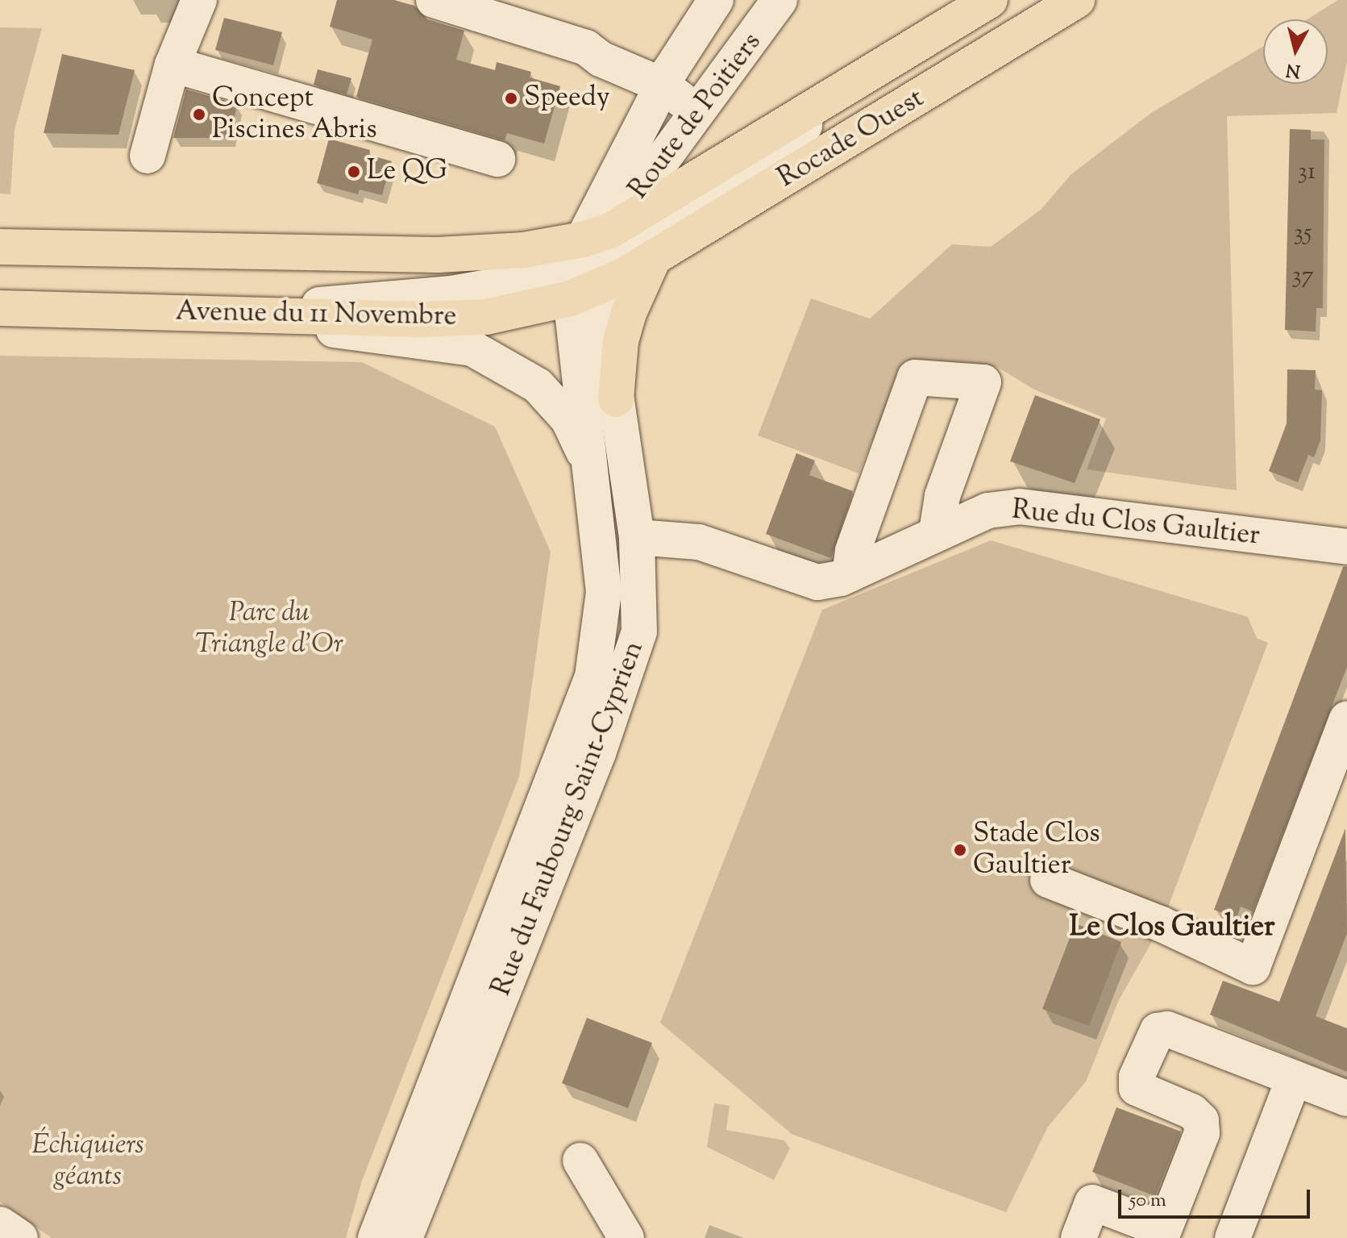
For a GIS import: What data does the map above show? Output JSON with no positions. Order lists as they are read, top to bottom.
{
  "streets": {
    "main road": ["Rocade Ouest", "Avenue du 11 Novembre"],
    "street": ["Route de Poitiers", "Rue du Clos Gaultier", "Rue du Faubourg Saint-Cyprien"]
  },
  "crossings": [
    ["Route de Poitiers", "Rocade Ouest"],
    ["Route de Poitiers", "Avenue du 11 Novembre"],
    ["Route de Poitiers", "Rue du Faubourg Saint-Cyprien"],
    ["Rocade Ouest", "Avenue du 11 Novembre"],
    ["Rocade Ouest", "Rue du Faubourg Saint-Cyprien"],
    ["Avenue du 11 Novembre", "Rue du Faubourg Saint-Cyprien"],
    ["Rue du Clos Gaultier", "Rue du Faubourg Saint-Cyprien"]
  ],
  "districts": ["Le Clos Gaultier"],
  "parks": ["Parc du Triangle d'Or", "Échiquiers géants"],
  "places": [
    "Speedy",
    "Concept Piscines Abris",
    "Le QG",
    "Stade Clos Gaultier"
  ],
  "house_numbers": ["31", "35", "37"],
  "scale_bar": "50 m",
  "north": "bottom"
}
